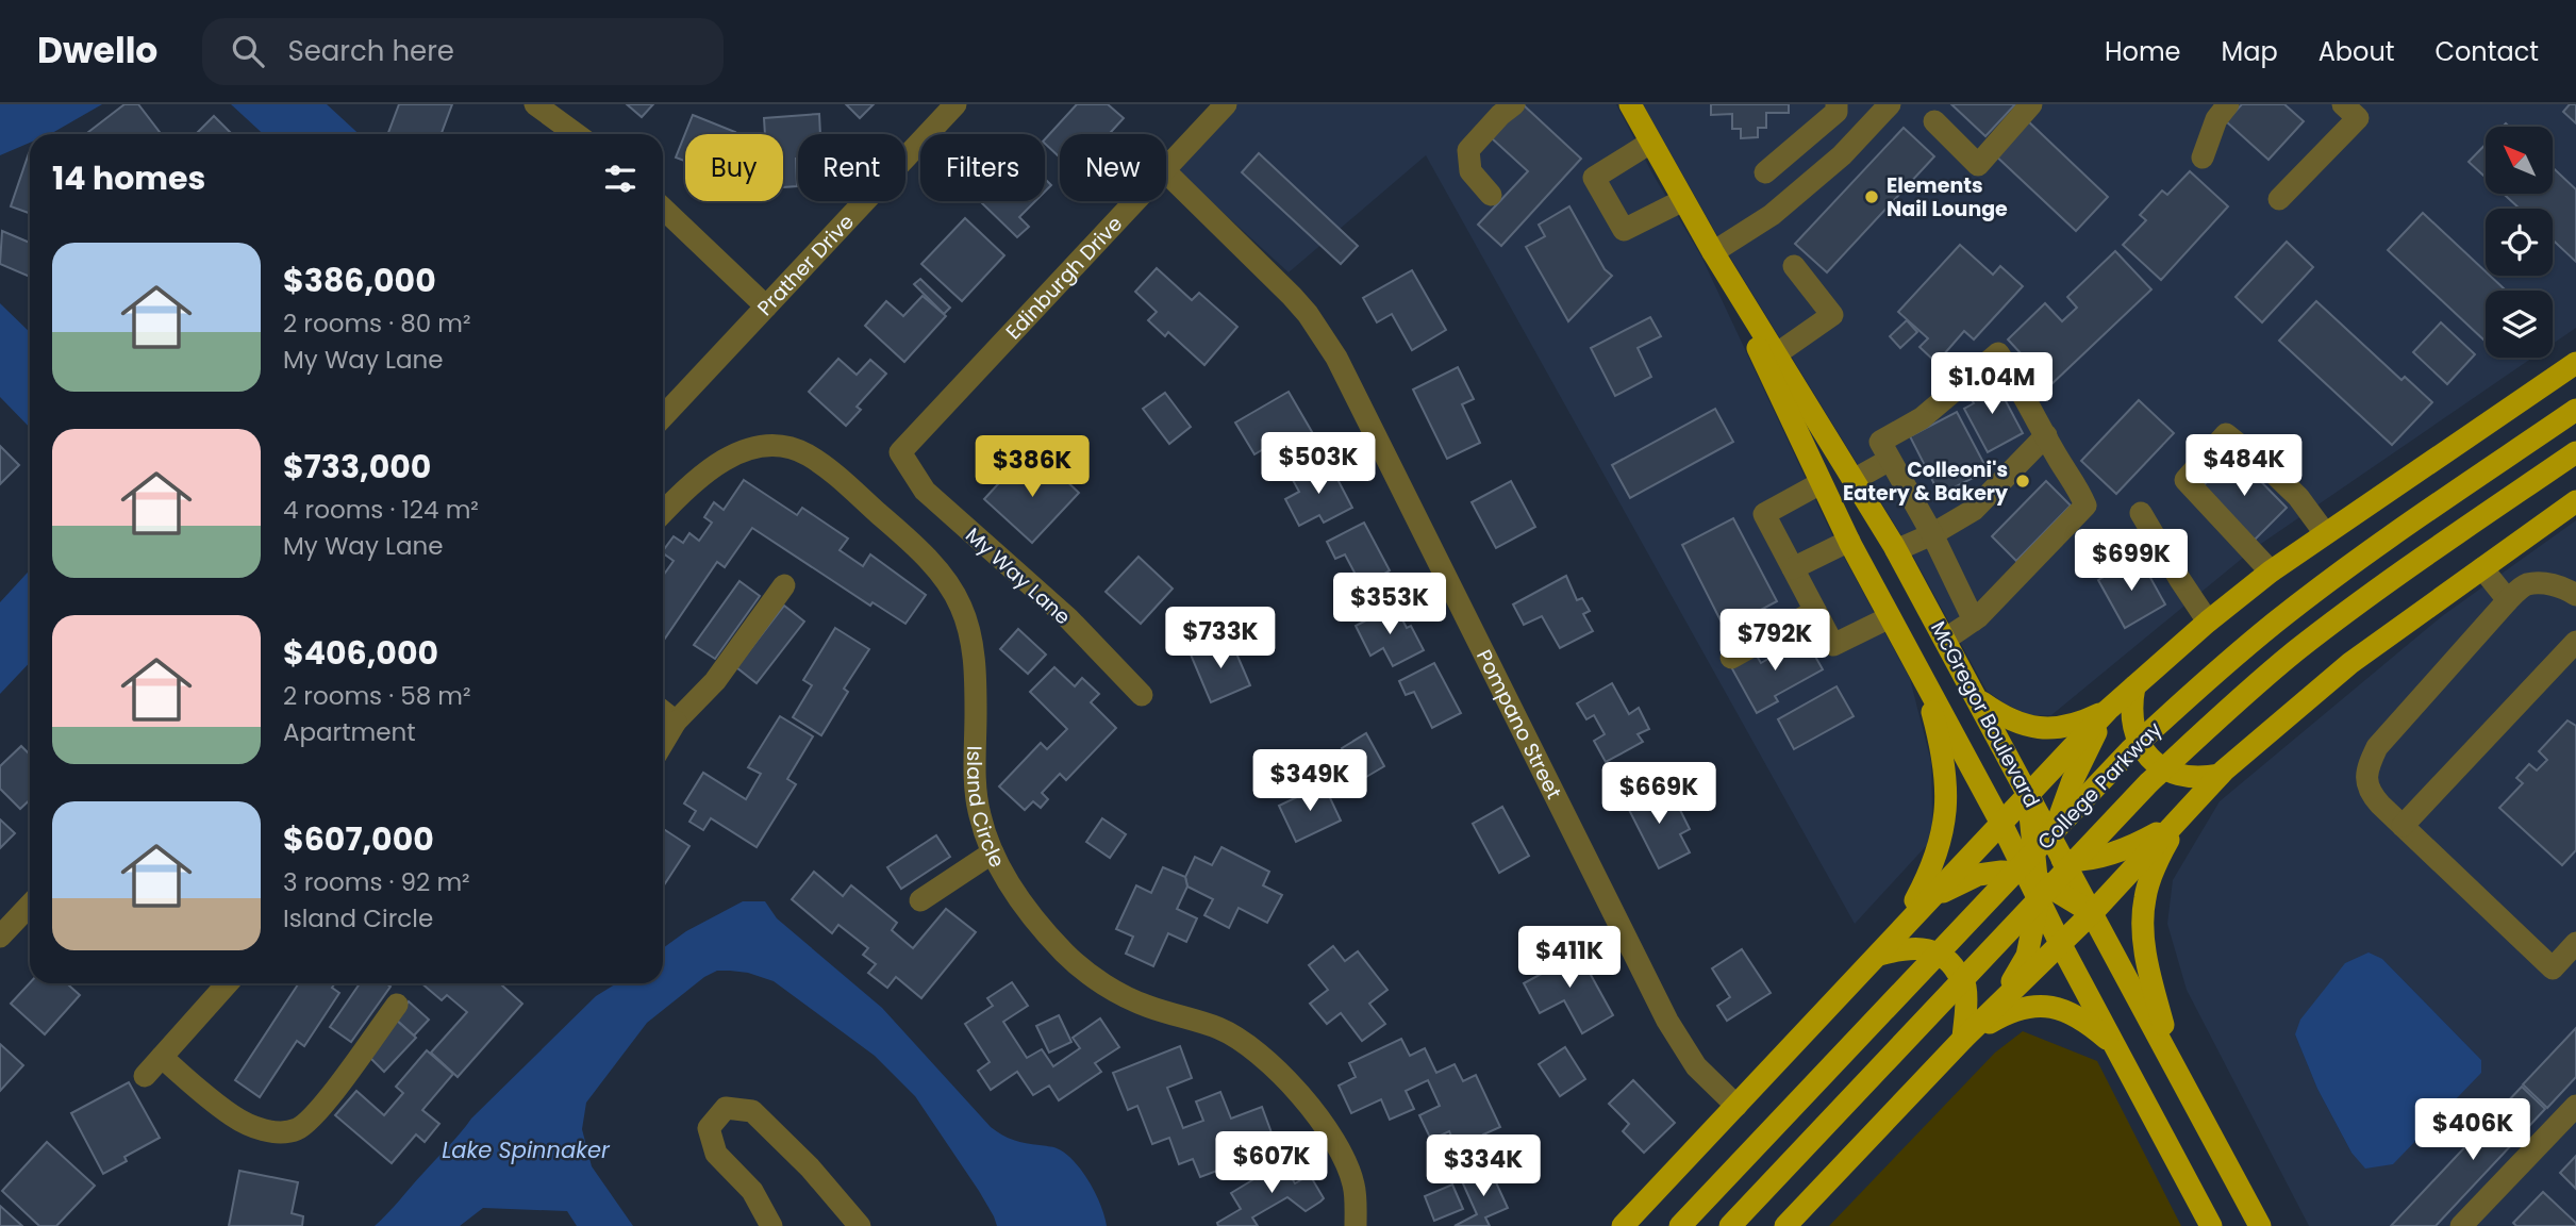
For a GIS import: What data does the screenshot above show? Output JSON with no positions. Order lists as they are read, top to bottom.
{
  "streets": {
    "main road": ["McGregor Boulevard", "College Parkway"],
    "street": [
      "Prather Drive",
      "Edinburgh Drive",
      "My Way Lane",
      "Pompano Street",
      "Island Circle"
    ]
  },
  "crossings": [
    ["Edinburgh Drive", "My Way Lane"]
  ],
  "water": ["Lake Spinnaker"],
  "places": ["Elements Nail Lounge", "Colleoni's Eatery & Bakery"],
  "north": "top left",
  "page": {
    "header": "Dwello",
    "search": "Search here",
    "nav": [
      "Home",
      "Map",
      "About",
      "Contact"
    ],
    "chip": [
      "Buy",
      "Rent",
      "Filters",
      "New"
    ],
    "heading": "14 homes",
    "list": [
      {
        "name": "$386,000",
        "note": "2 rooms · 80 m² · My Way Lane"
      },
      {
        "name": "$733,000",
        "note": "4 rooms · 124 m² · My Way Lane"
      },
      {
        "name": "$406,000",
        "note": "2 rooms · 58 m² · Apartment"
      },
      {
        "name": "$607,000",
        "note": "3 rooms · 92 m² · Island Circle"
      }
    ],
    "price": [
      "$1.04M",
      "$503K",
      "$484K",
      "$386K",
      "$699K",
      "$353K",
      "$733K",
      "$792K",
      "$349K",
      "$669K",
      "$411K",
      "$406K",
      "$607K",
      "$334K"
    ]
  }
}
